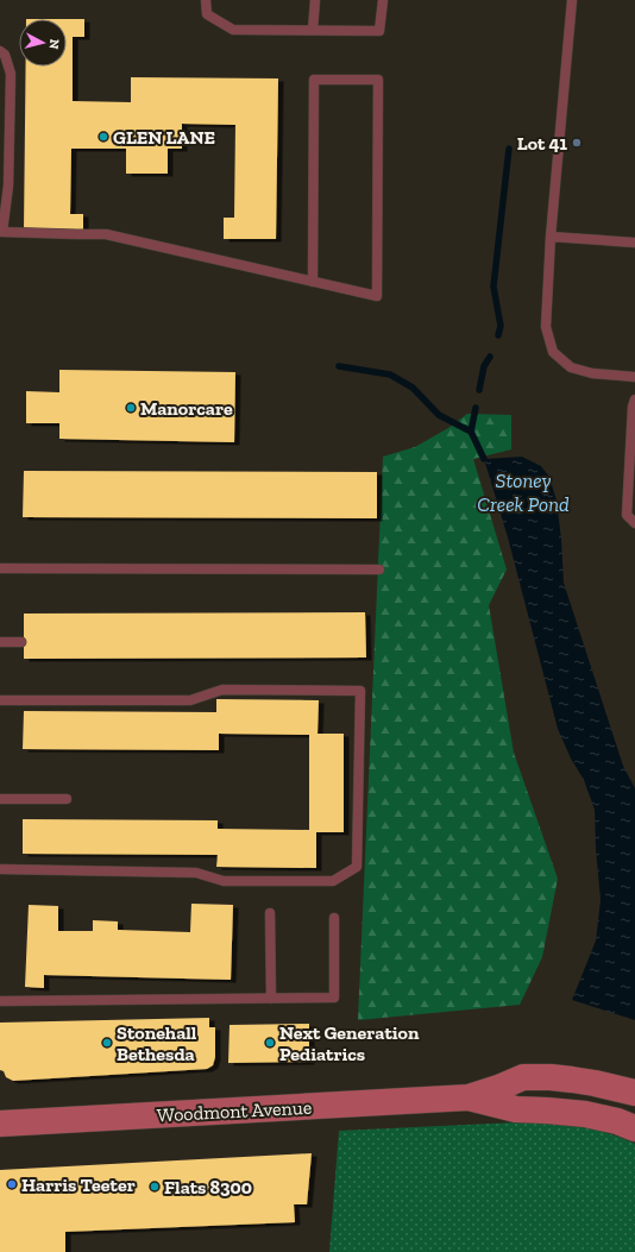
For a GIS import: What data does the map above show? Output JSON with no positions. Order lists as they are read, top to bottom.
{
  "streets": {
    "street": ["Woodmont Avenue"]
  },
  "water": ["Stoney Creek Pond"],
  "places": [
    "GLEN LANE",
    "Lot 41",
    "Manorcare",
    "Stonehall Bethesda",
    "Next Generation Pediatrics",
    "Harris Teeter",
    "Flats 8300"
  ],
  "north": "right"
}
